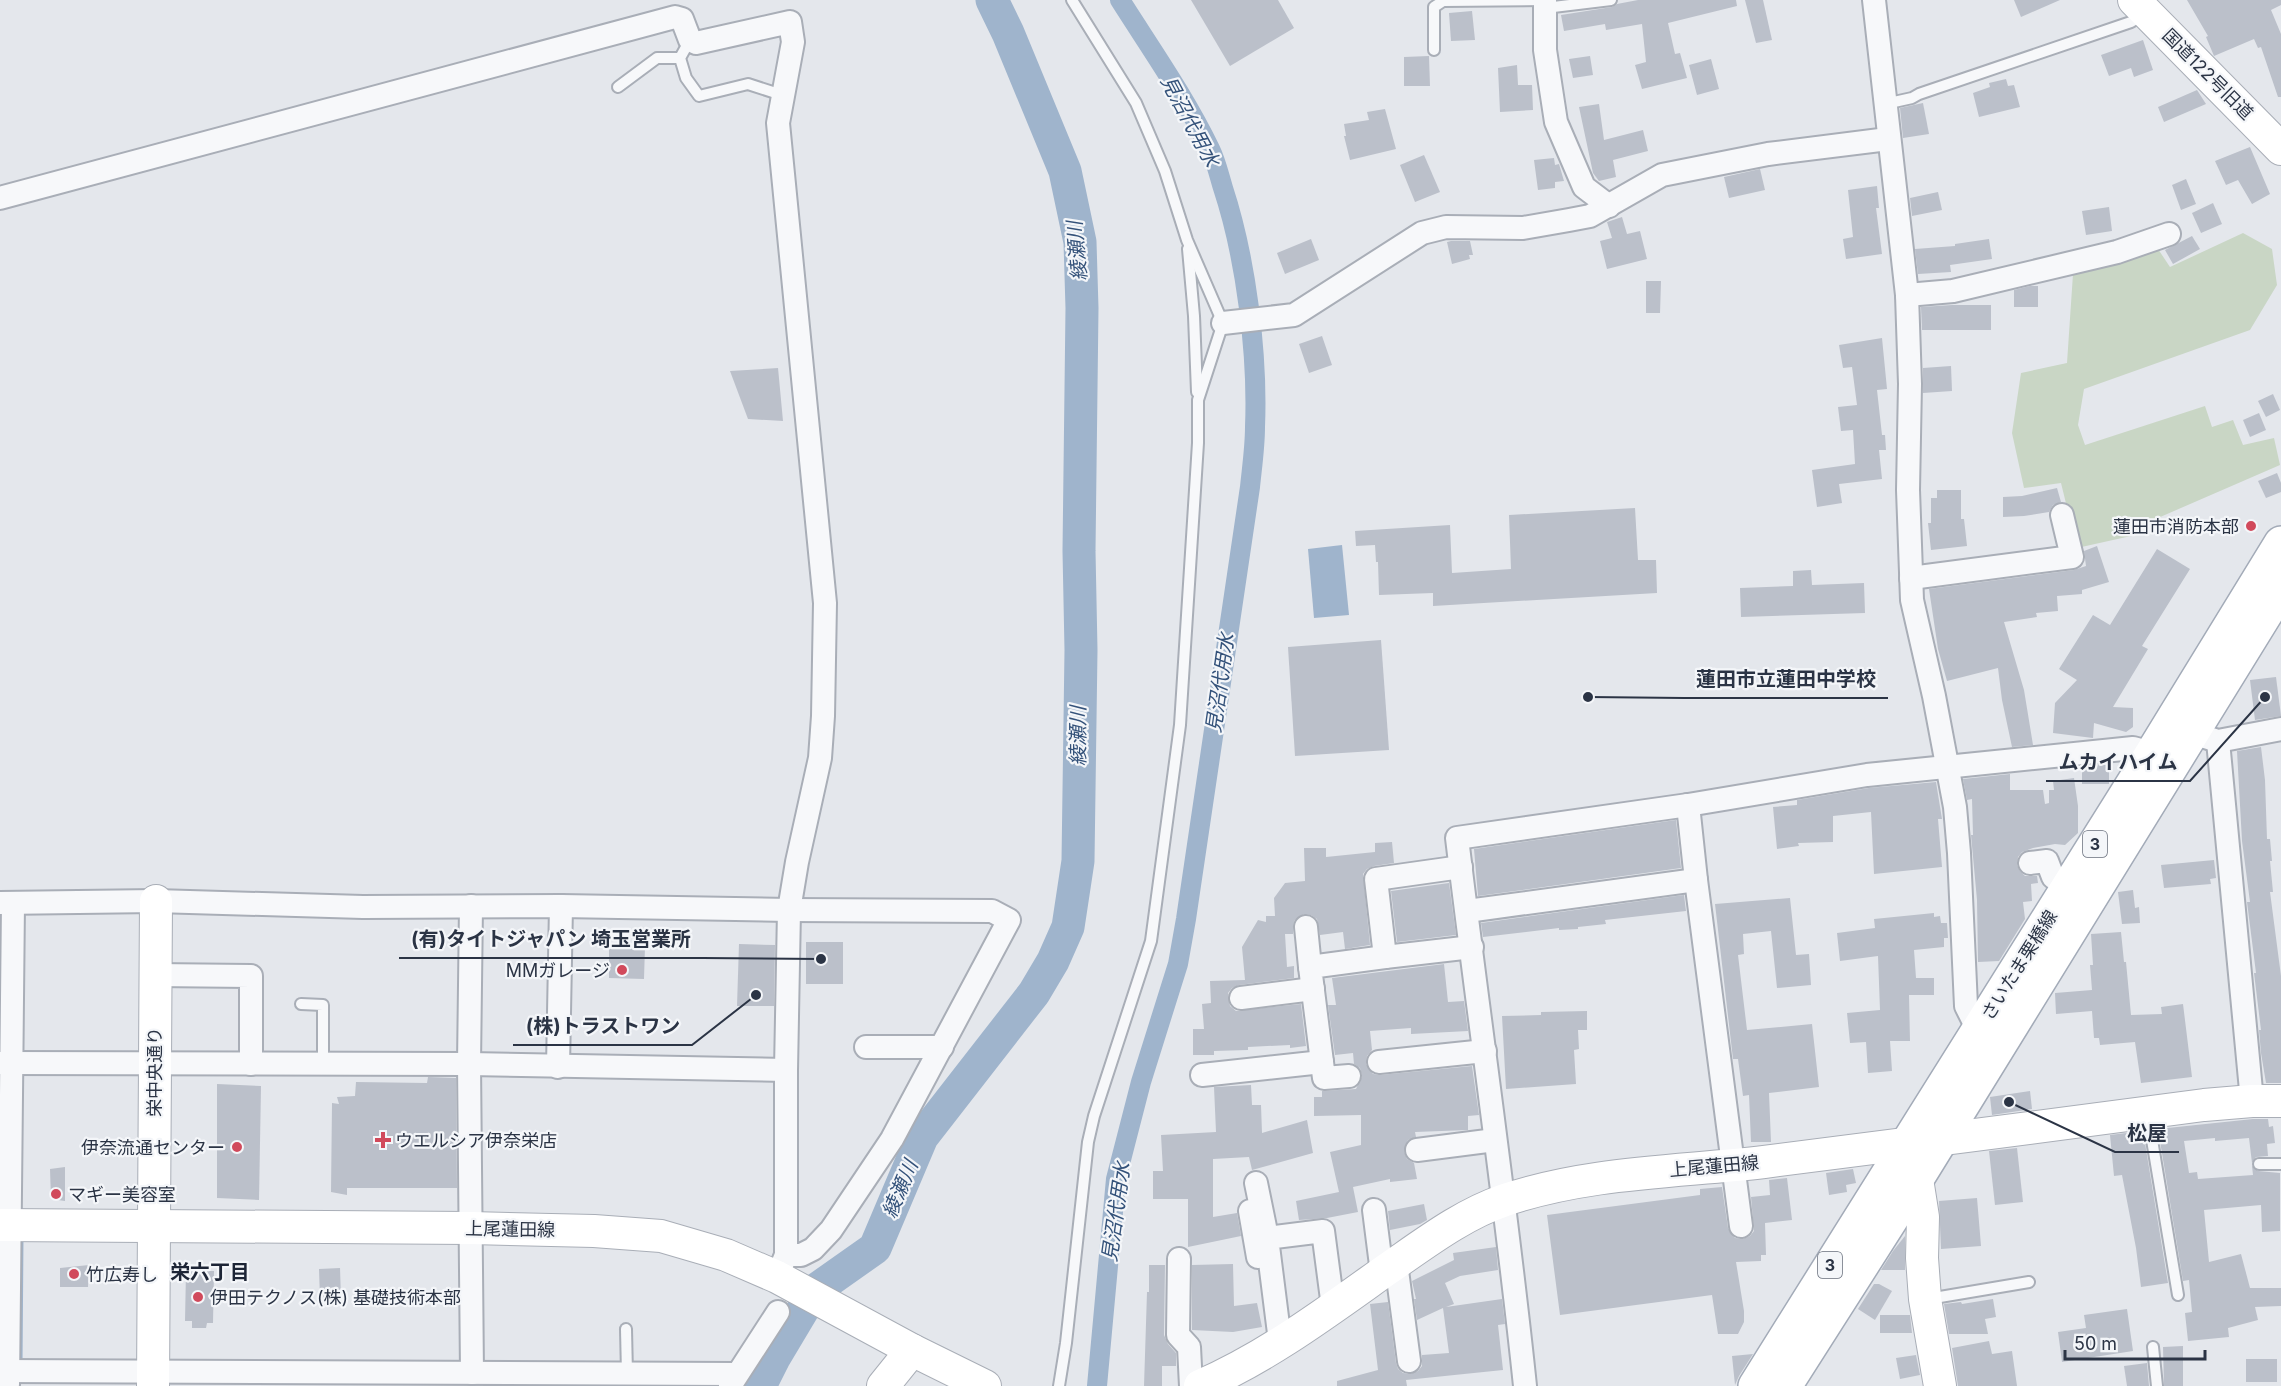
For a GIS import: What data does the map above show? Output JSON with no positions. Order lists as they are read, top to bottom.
{
  "streets": {
    "main road": [
      "国道122号旧道",
      "3",
      "さいたま栗橋線",
      "栄中央通り",
      "上尾蓮田線"
    ]
  },
  "crossings": [
    ["さいたま栗橋線", "上尾蓮田線"],
    ["栄中央通り", "上尾蓮田線"]
  ],
  "districts": ["栄六丁目"],
  "water": ["見沼代用水", "綾瀬川"],
  "places": {
    "other": [
      "蓮田市消防本部",
      "蓮田市立蓮田中学校",
      "ムカイハイム",
      "(有)タイトジャパン 埼玉営業所",
      "MMガレージ",
      "(株)トラストワン",
      "松屋",
      "伊奈流通センター",
      "マギー美容室",
      "竹広寿し",
      "伊田テクノス(株) 基礎技術本部"
    ],
    "health": ["ウエルシア伊奈栄店"]
  },
  "scale_bar": "50 m"
}
